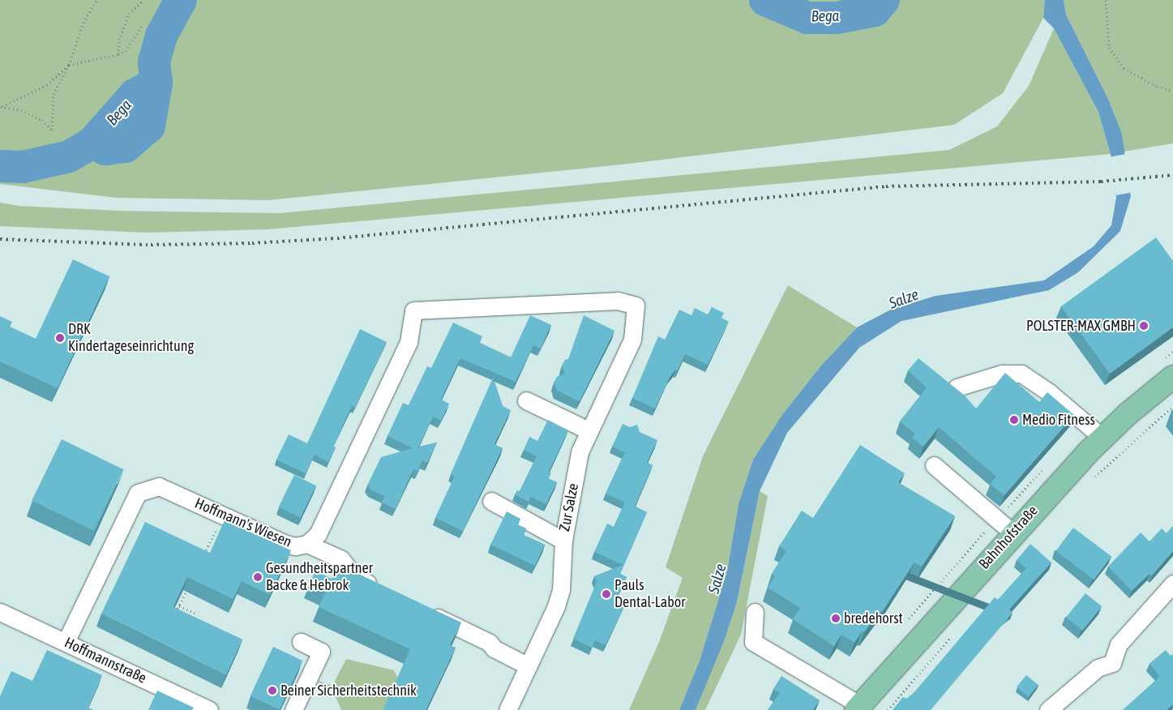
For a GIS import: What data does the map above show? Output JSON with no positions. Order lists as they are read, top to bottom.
{
  "streets": {
    "main road": ["Bahnhofstraße"],
    "street": ["Zur Salze", "Hoffmann's Wiesen", "Hoffmannstraße"]
  },
  "crossings": [
    ["Zur Salze", "Hoffmann's Wiesen"],
    ["Hoffmann's Wiesen", "Hoffmannstraße"]
  ],
  "water": ["Bega", "Salze"],
  "places": [
    "POLSTER-MAX GMBH",
    "DRK Kindertageseinrichtung",
    "Medio Fitness",
    "Gesundheitspartner Backe & Hebrok",
    "Pauls Dental-Labor",
    "bredehorst",
    "Beiner Sicherheitstechnik"
  ]
}
